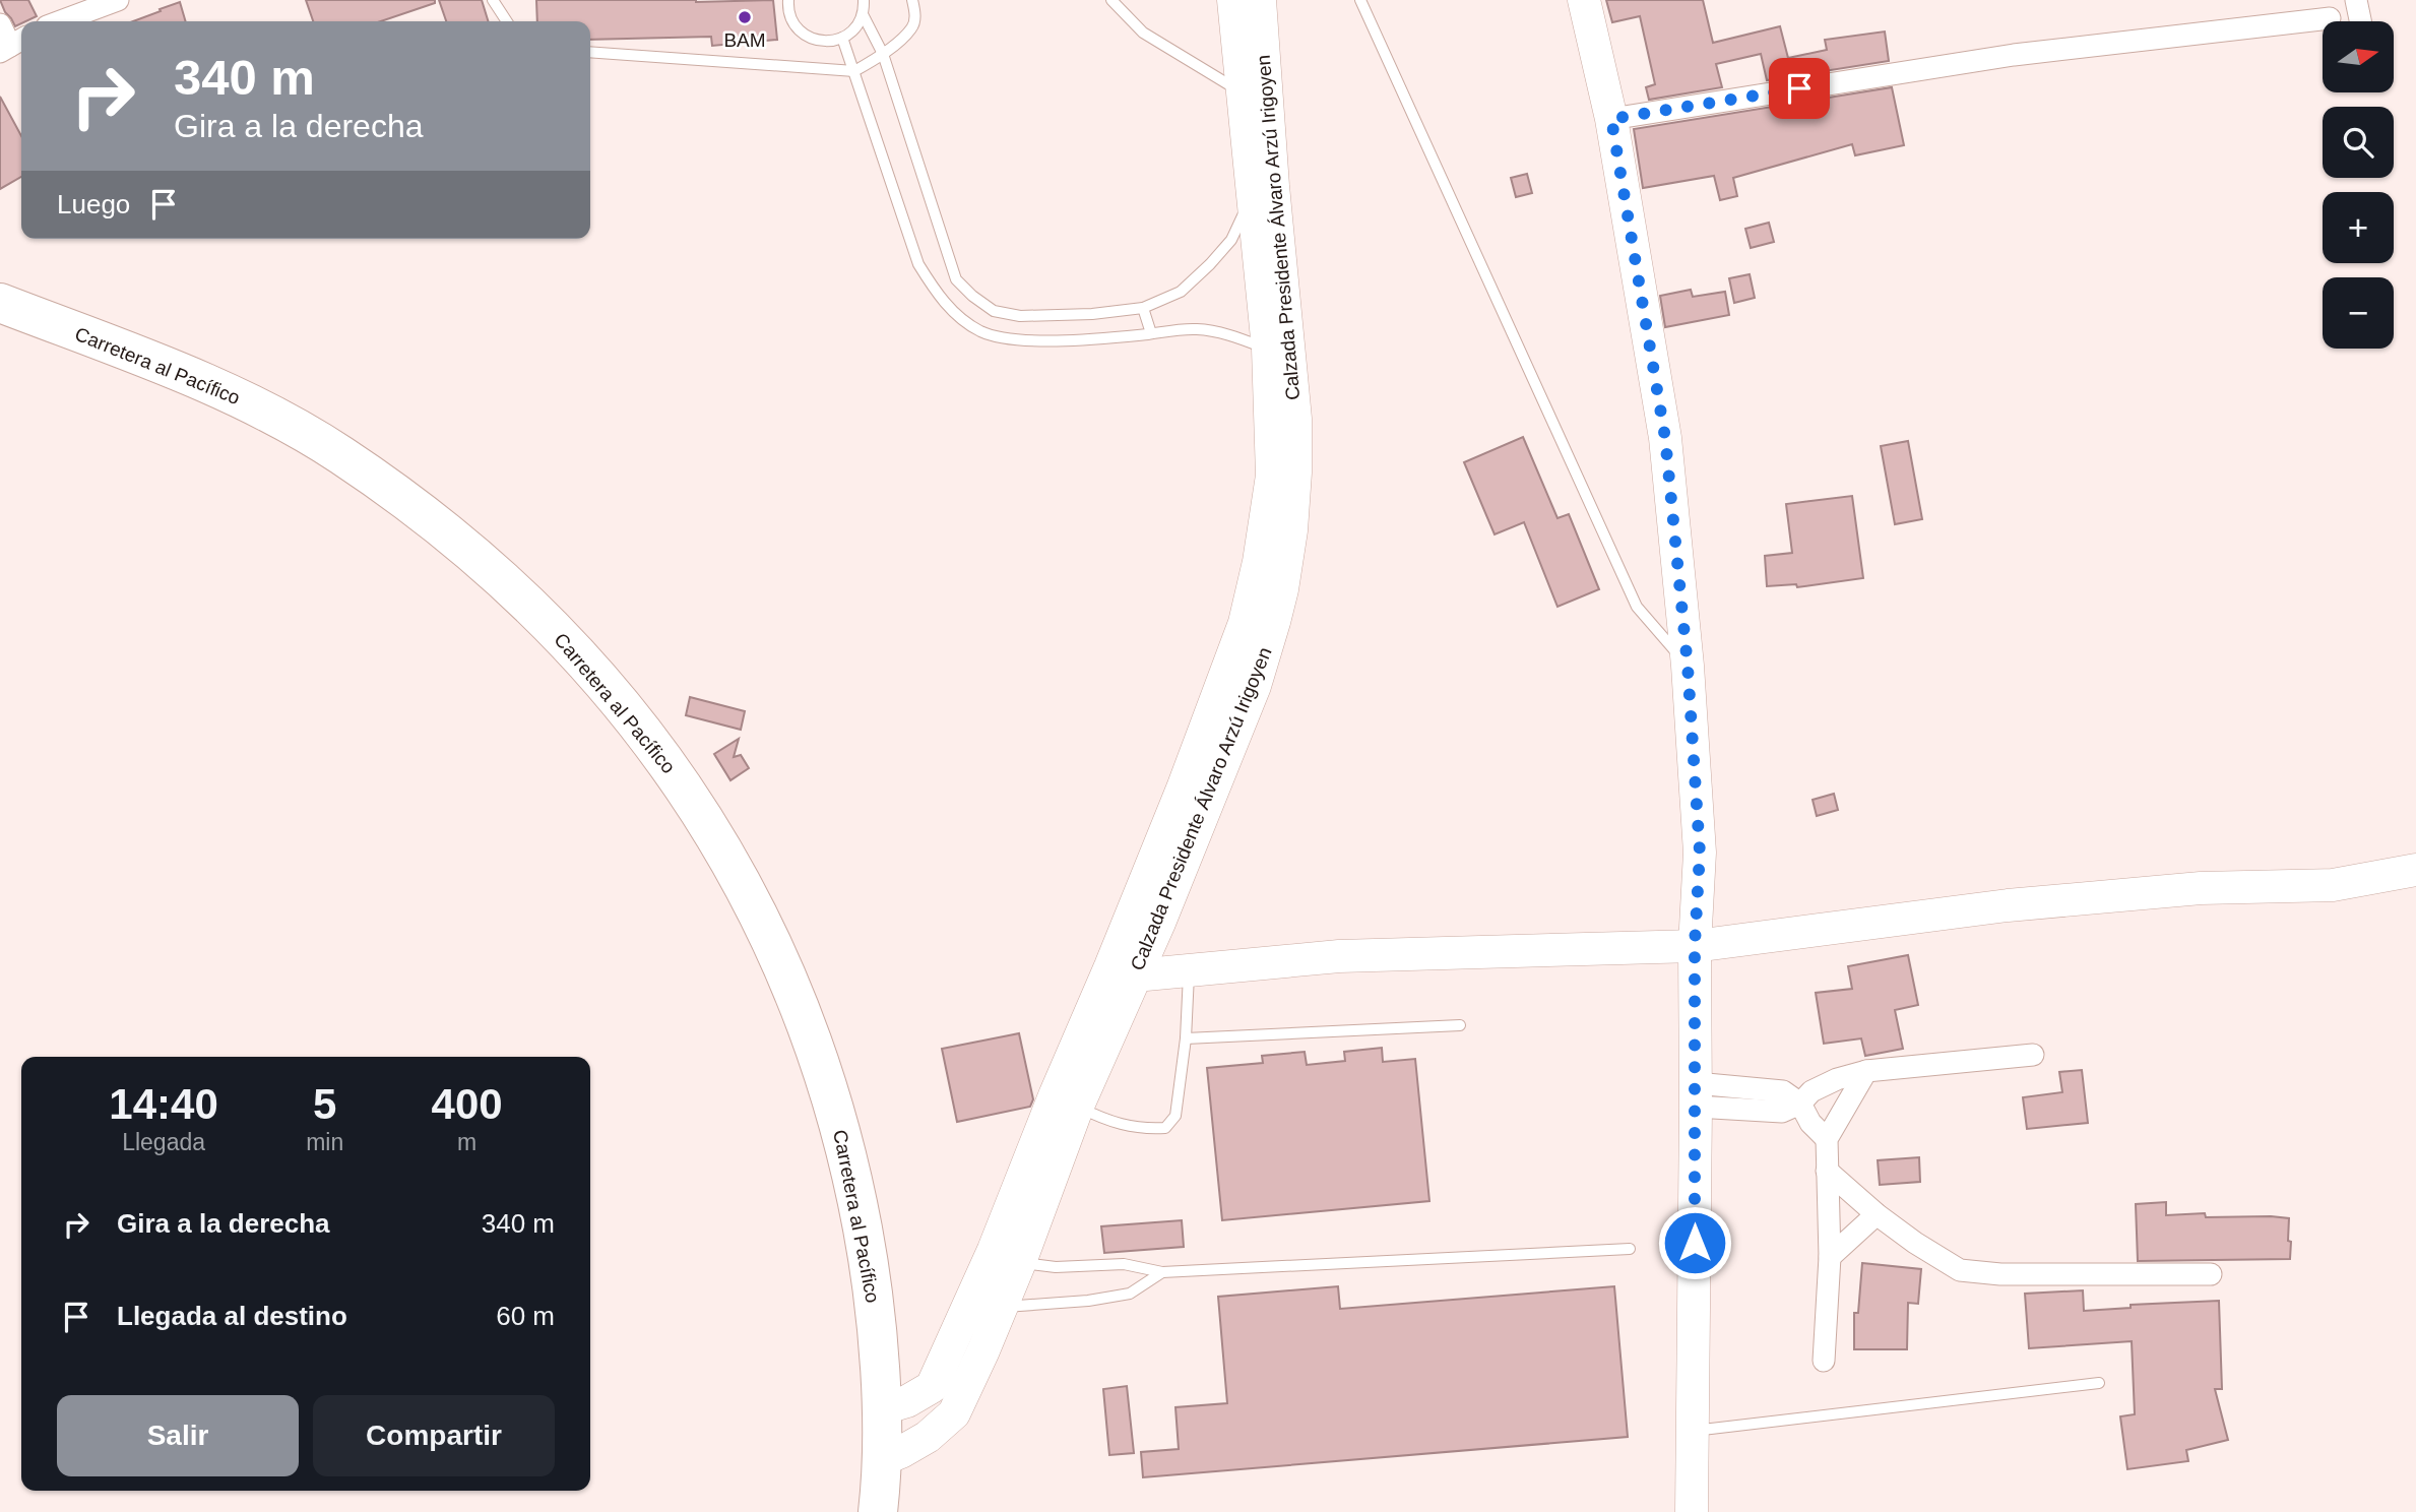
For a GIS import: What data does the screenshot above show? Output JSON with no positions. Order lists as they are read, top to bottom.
{
  "streets": {
    "highway": ["Carretera al Pacífico"],
    "street": ["Calzada Presidente Álvaro Arzú Irigoyen"]
  },
  "crossings": [
    ["Calzada Presidente Álvaro Arzú Irigoyen", "Carretera al Pacífico"]
  ],
  "places": ["BAM"],
  "north": "right",
  "page": {
    "map_buttons": ["+", "−"],
    "turn": ["340 m", "Gira a la derecha"],
    "then": "Luego",
    "eta": [
      "14:40",
      "Llegada",
      "5",
      "min",
      "400",
      "m"
    ],
    "list": [
      {
        "name": "Gira a la derecha",
        "value": "340 m"
      },
      {
        "name": "Llegada al destino",
        "value": "60 m"
      }
    ],
    "buttons": ["Salir", "Compartir"]
  }
}
